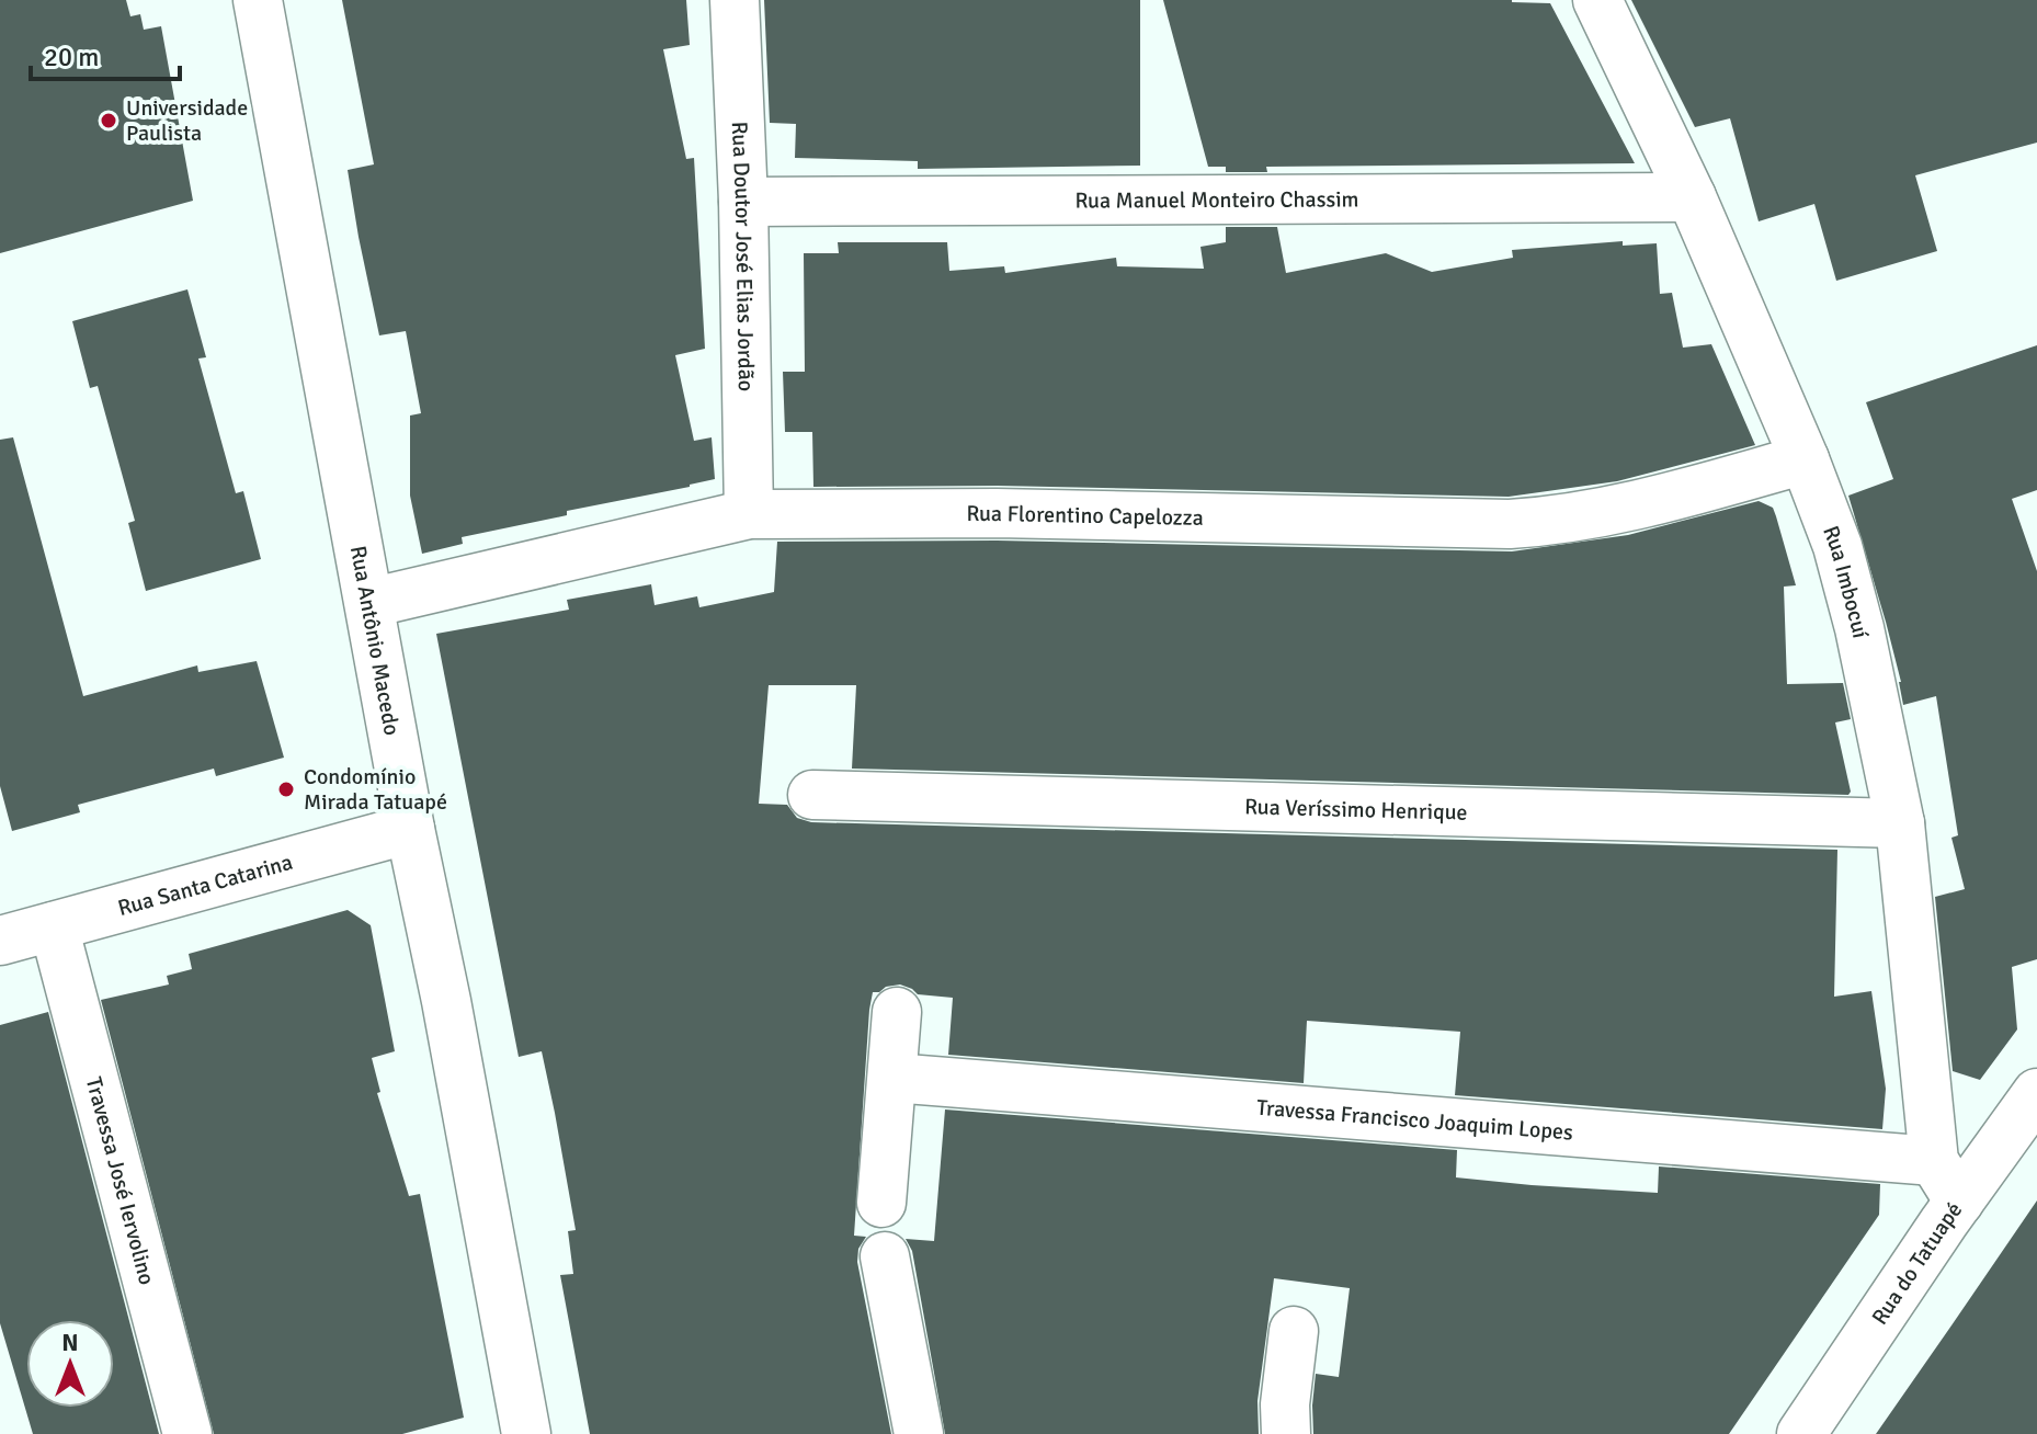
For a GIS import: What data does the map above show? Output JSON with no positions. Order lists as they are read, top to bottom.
{
  "streets": {
    "street": [
      "Rua Manuel Monteiro Chassim",
      "Rua Doutor José Elias Jordão",
      "Rua Florentino Capelozza",
      "Rua Imbocuí",
      "Rua Antônio Macedo",
      "Rua Veríssimo Henrique",
      "Rua Santa Catarina",
      "Travessa Francisco Joaquim Lopes",
      "Travessa José Iervolino",
      "Rua do Tatuapé"
    ]
  },
  "crossings": [
    ["Rua Manuel Monteiro Chassim", "Rua Doutor José Elias Jordão"],
    ["Rua Manuel Monteiro Chassim", "Rua Imbocuí"],
    ["Rua Doutor José Elias Jordão", "Rua Florentino Capelozza"],
    ["Rua Florentino Capelozza", "Rua Imbocuí"],
    ["Rua Florentino Capelozza", "Rua Antônio Macedo"],
    ["Rua Imbocuí", "Rua Veríssimo Henrique"],
    ["Rua Imbocuí", "Travessa Francisco Joaquim Lopes"],
    ["Rua Imbocuí", "Rua do Tatuapé"],
    ["Rua Antônio Macedo", "Rua Santa Catarina"],
    ["Rua Santa Catarina", "Travessa José Iervolino"]
  ],
  "places": ["Universidade Paulista", "Condomínio Mirada Tatuapé"],
  "scale_bar": "20 m",
  "north": "top"
}
